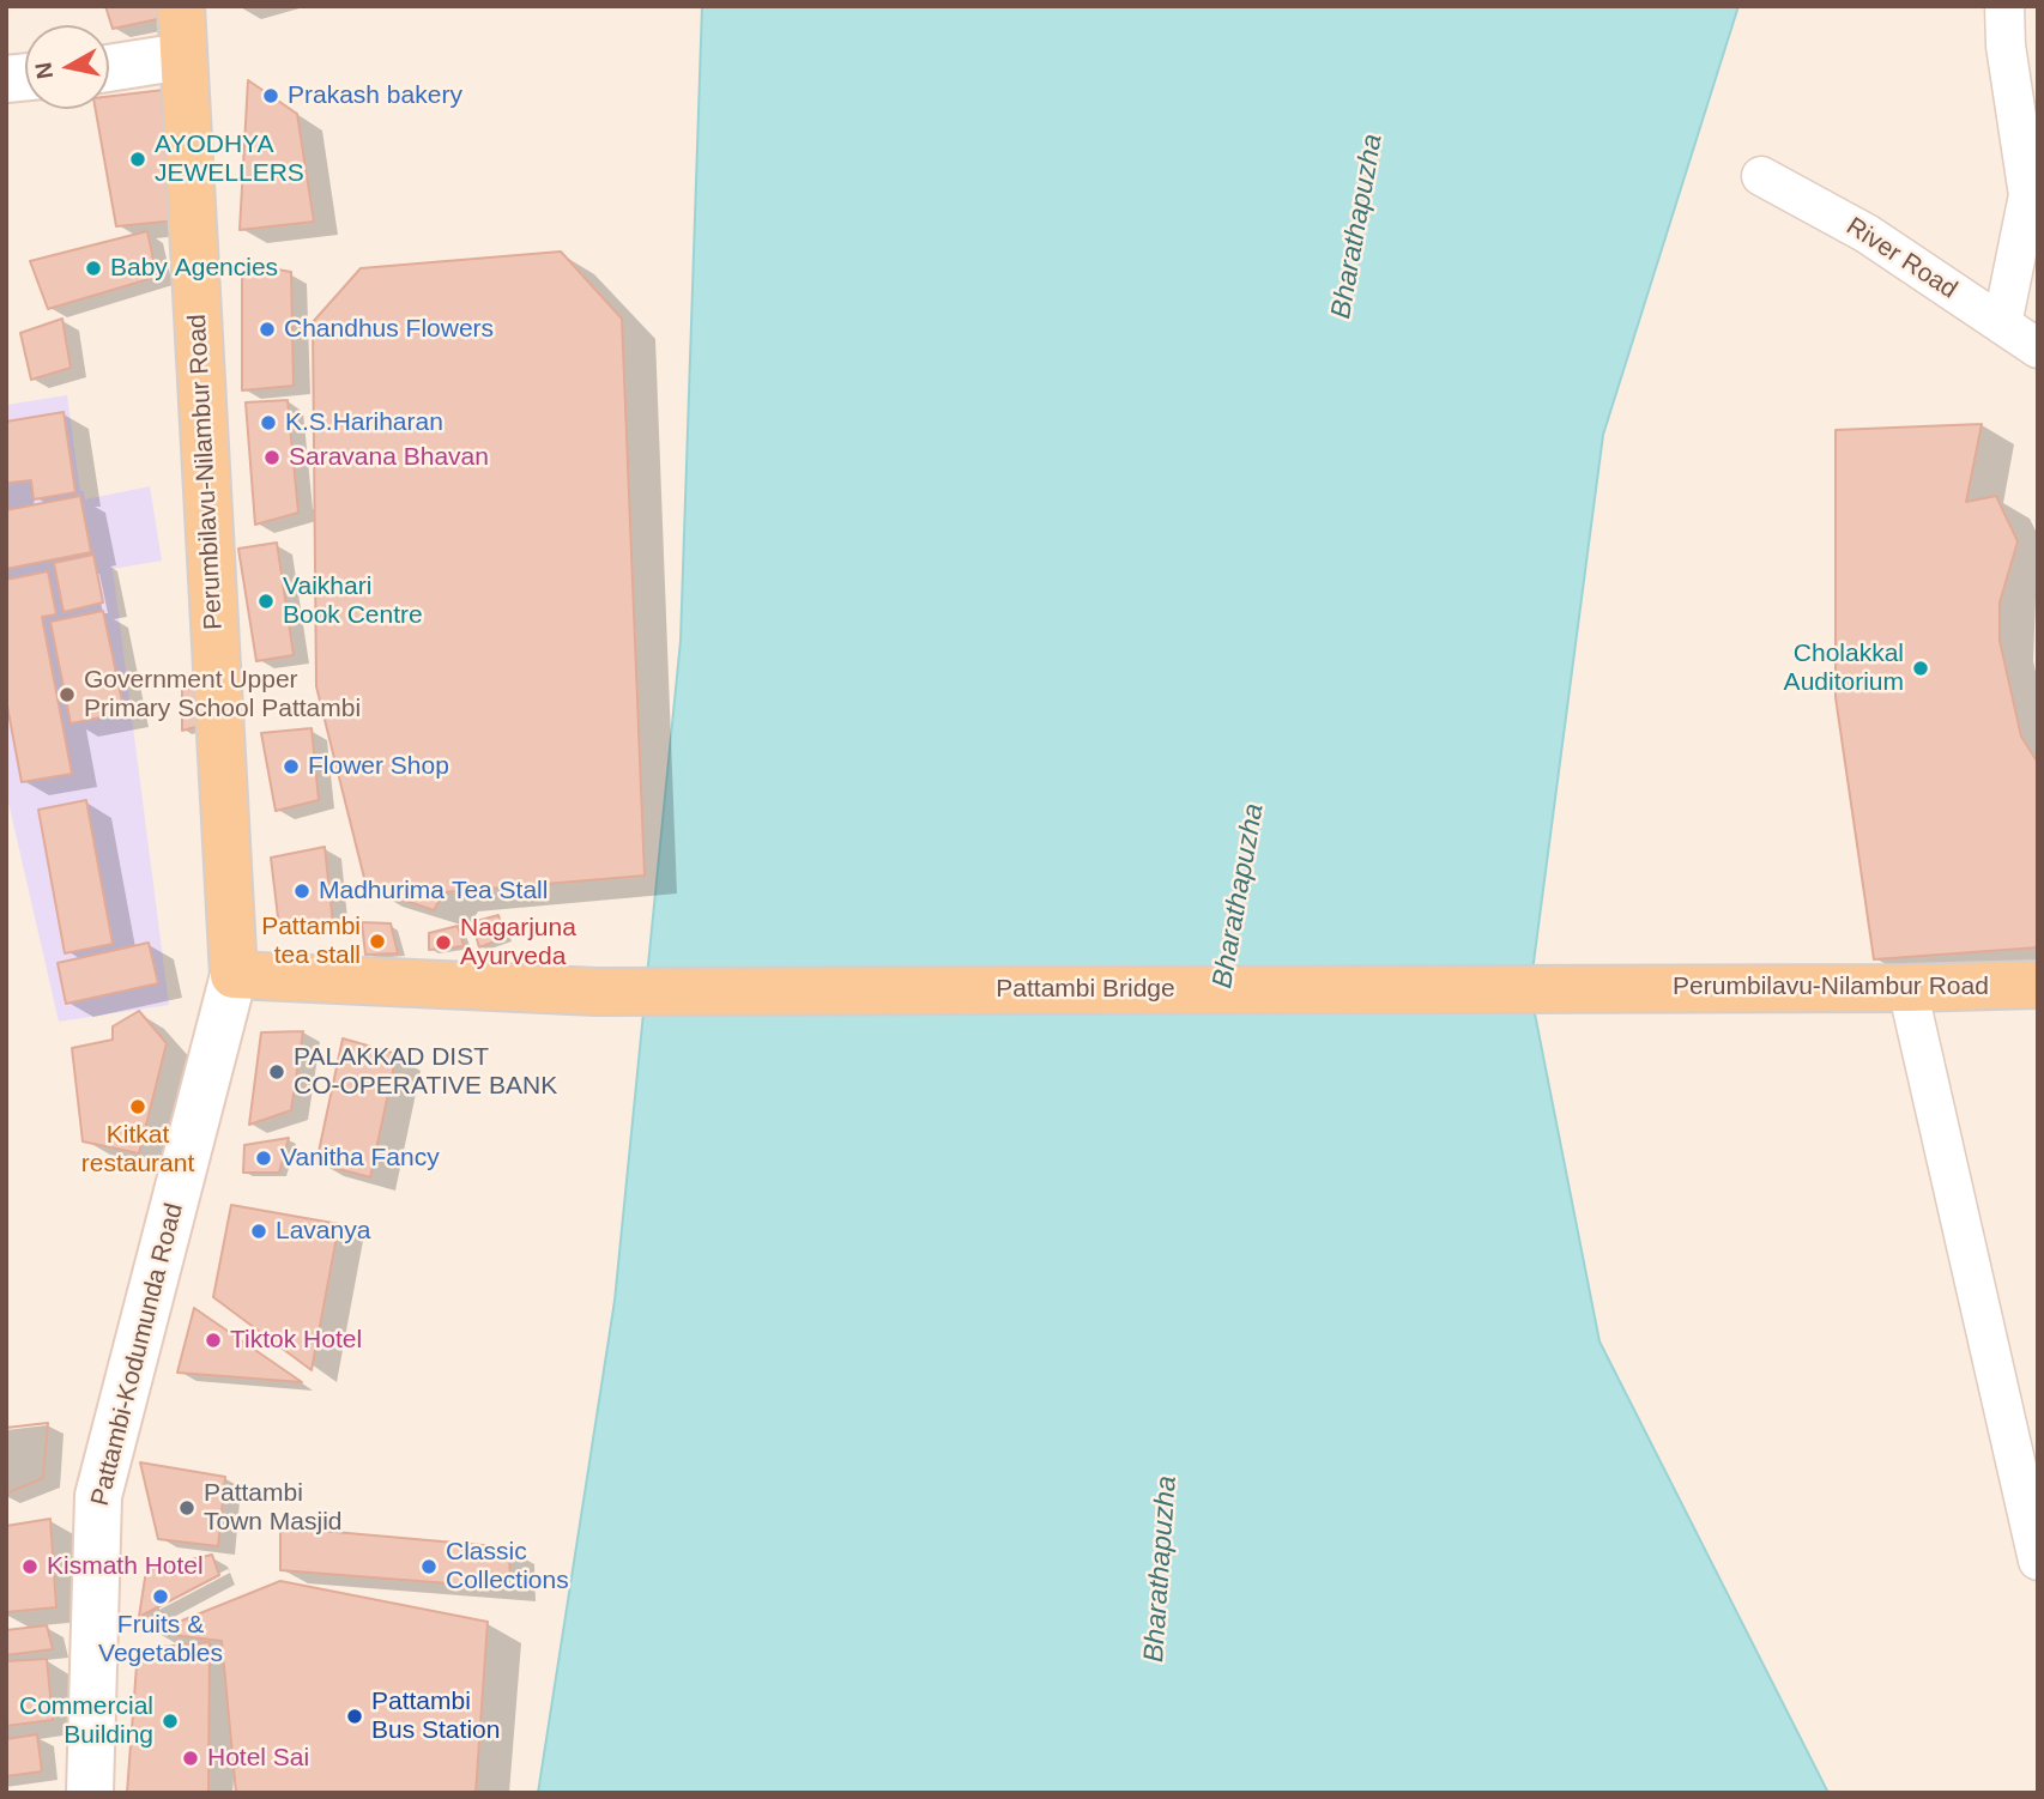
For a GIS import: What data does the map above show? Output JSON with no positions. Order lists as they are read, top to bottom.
{
  "streets": {
    "main road": ["Perumbilavu-Nilambur Road", "Pattambi Bridge", "Pattambi-Kodumunda Road"],
    "street": ["River Road"]
  },
  "crossings": [
    ["Perumbilavu-Nilambur Road", "Pattambi Bridge"],
    ["Perumbilavu-Nilambur Road", "Pattambi-Kodumunda Road"],
    ["Pattambi Bridge", "Pattambi-Kodumunda Road"]
  ],
  "water": ["Bharathapuzha"],
  "places": [
    "Prakash bakery",
    "AYODHYA JEWELLERS",
    "Baby Agencies",
    "Chandhus Flowers",
    "K.S.Hariharan",
    "Saravana Bhavan",
    "Vaikhari Book Centre",
    "Cholakkal Auditorium",
    "Government Upper Primary School Pattambi",
    "Flower Shop",
    "Madhurima Tea Stall",
    "Pattambi tea stall",
    "Nagarjuna Ayurveda",
    "PALAKKAD DIST CO-OPERATIVE BANK",
    "Kitkat restaurant",
    "Vanitha Fancy",
    "Lavanya",
    "Tiktok Hotel",
    "Pattambi Town Masjid",
    "Kismath Hotel",
    "Classic Collections",
    "Fruits & Vegetables",
    "Pattambi Bus Station",
    "Commercial Building",
    "Hotel Sai"
  ],
  "north": "left"
}
